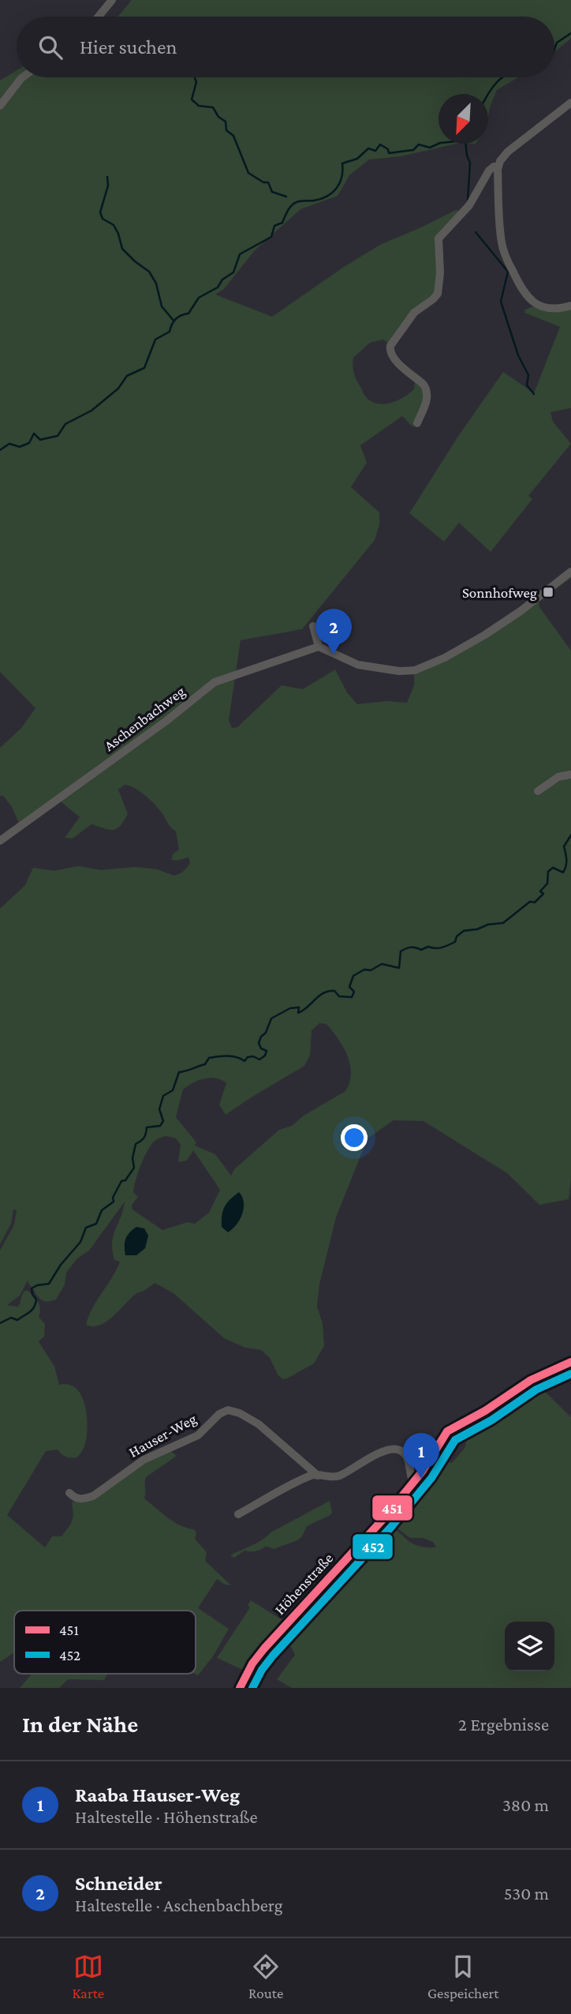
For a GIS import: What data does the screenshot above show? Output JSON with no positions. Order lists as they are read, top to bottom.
{
  "streets": {
    "street": ["Aschenbachweg", "Hauser-Weg", "Höhenstraße"]
  },
  "places": {
    "transit": ["Sonnhofweg"]
  },
  "lines": ["transit line 451", "transit line 452"],
  "legend": ["451", "452"],
  "north": "bottom left",
  "page": {
    "search": "Hier suchen",
    "pins": ["2", "1"],
    "heading": ["In der Nähe", "2 Ergebnisse"],
    "list": [
      {
        "mark": "1",
        "name": "Raaba Hauser-Weg",
        "note": "Haltestelle · Höhenstraße",
        "value": "380 m"
      },
      {
        "mark": "2",
        "name": "Schneider",
        "note": "Haltestelle · Aschenbachberg",
        "value": "530 m"
      }
    ],
    "nav": ["Karte", "Route", "Gespeichert"]
  }
}
